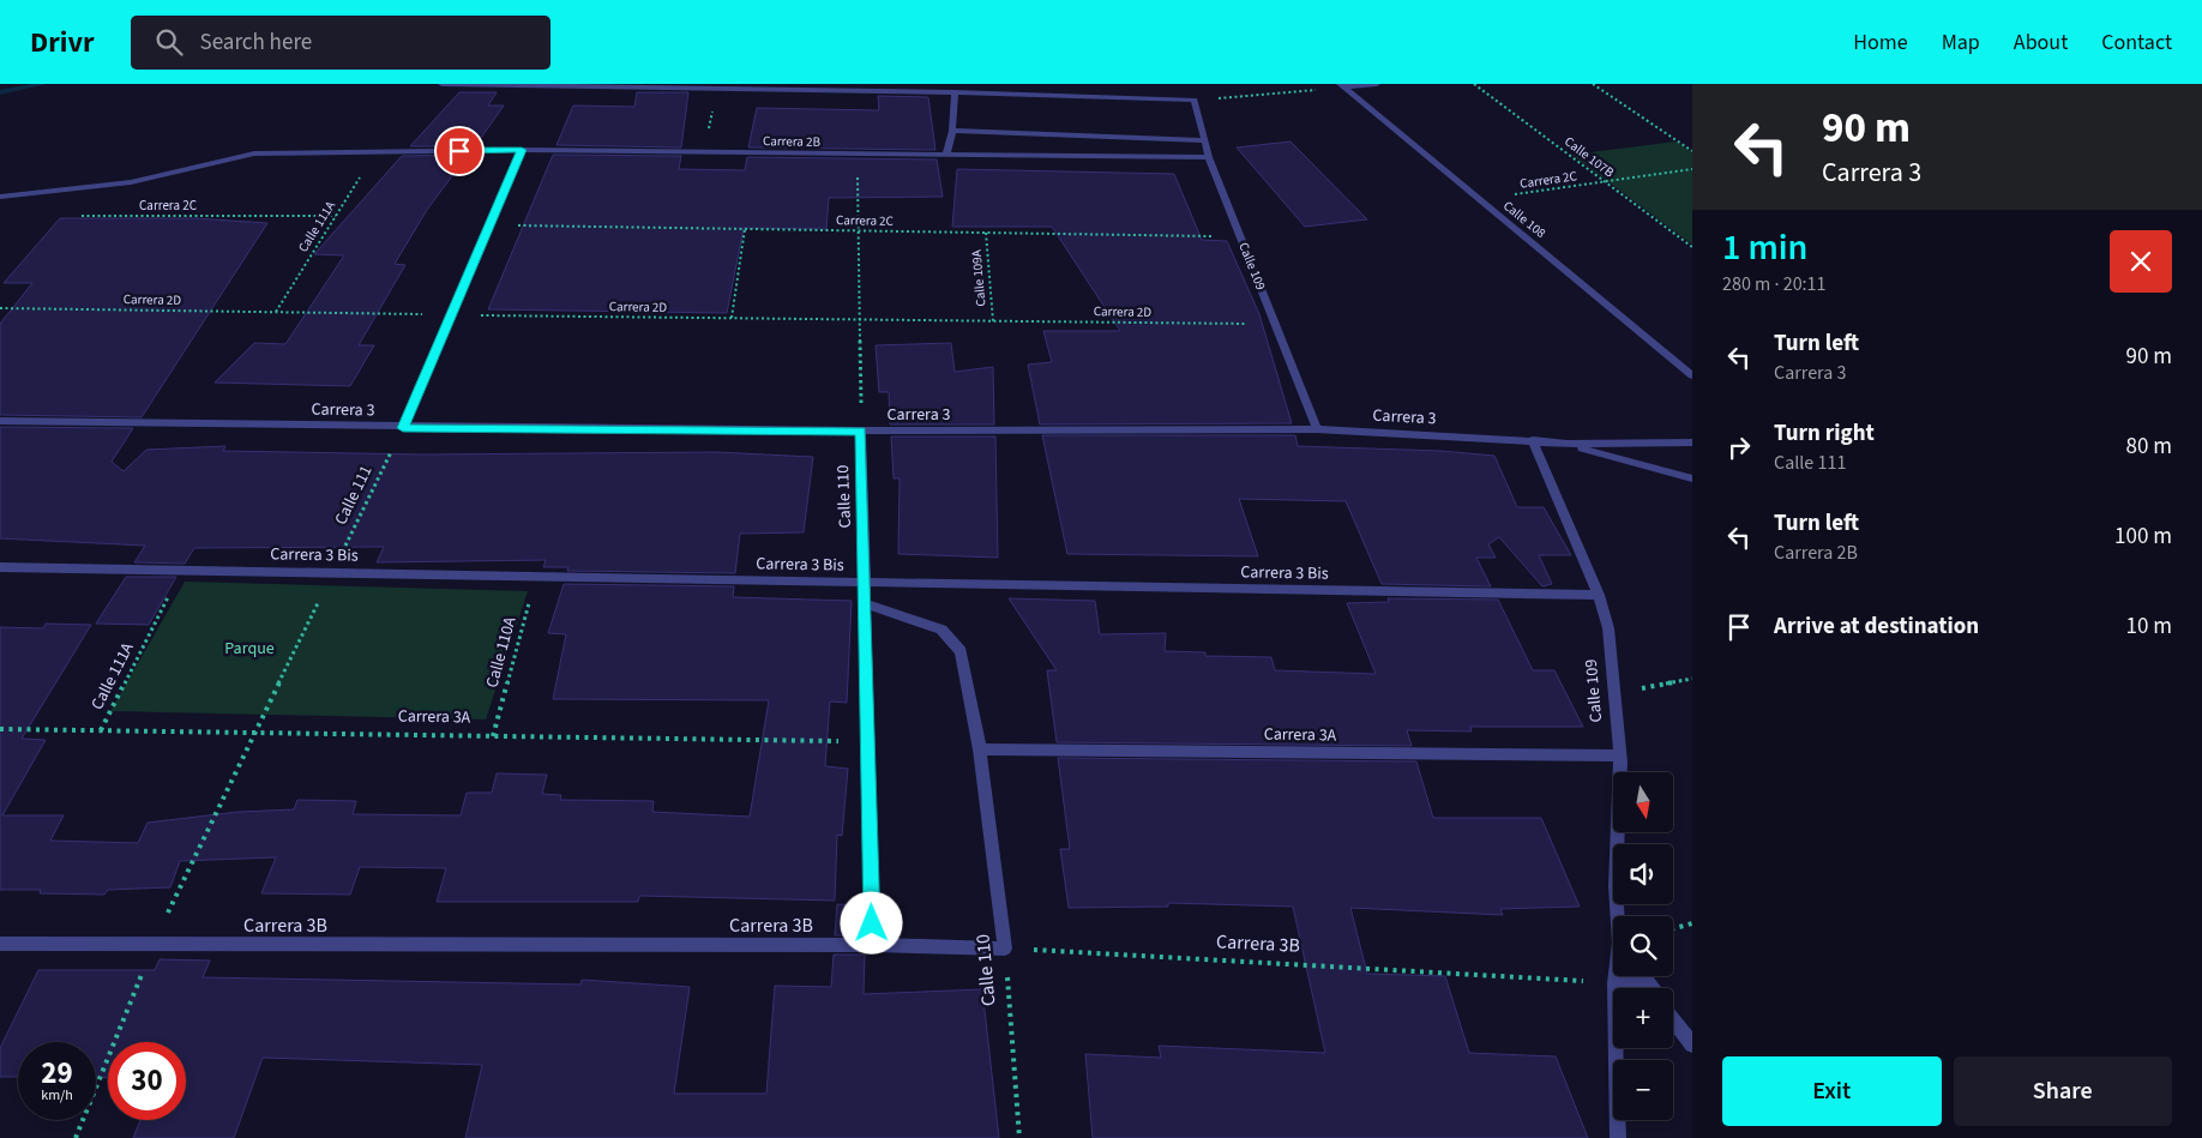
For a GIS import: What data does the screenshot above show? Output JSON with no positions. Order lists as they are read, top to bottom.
{
  "streets": {
    "street": [
      "Carrera 2B",
      "Calle 108",
      "Calle 109",
      "Carrera 3",
      "Calle 110",
      "Carrera 3 Bis",
      "Carrera 3A",
      "Carrera 3B"
    ],
    "path": [
      "Calle 107B",
      "Carrera 2C",
      "Calle 111A",
      "Calle 109A",
      "Carrera 2D",
      "Calle 111",
      "Calle 110A"
    ]
  },
  "crossings": [
    ["Carrera 2B", "Calle 111A"],
    ["Carrera 2B", "Calle 109"],
    ["Calle 107B", "Carrera 2C"],
    ["Carrera 2C", "Calle 108"],
    ["Carrera 2C", "Calle 111A"],
    ["Carrera 2C", "Calle 109"],
    ["Carrera 2C", "Calle 109A"],
    ["Calle 111A", "Carrera 2D"],
    ["Calle 111A", "Carrera 3 Bis"],
    ["Calle 111A", "Carrera 3A"],
    ["Calle 109", "Carrera 2D"],
    ["Calle 109", "Carrera 3"],
    ["Calle 109", "Carrera 3 Bis"],
    ["Calle 109", "Carrera 3A"],
    ["Calle 109", "Carrera 3B"],
    ["Calle 109A", "Carrera 2D"],
    ["Carrera 3", "Calle 111"],
    ["Carrera 3", "Calle 110"],
    ["Calle 111", "Carrera 3 Bis"],
    ["Calle 111", "Carrera 3A"],
    ["Calle 111", "Carrera 3B"],
    ["Calle 110", "Carrera 3 Bis"],
    ["Calle 110", "Carrera 3A"],
    ["Calle 110", "Carrera 3B"],
    ["Carrera 3 Bis", "Calle 110A"],
    ["Calle 110A", "Carrera 3A"]
  ],
  "parks": ["Parque"],
  "north": "bottom",
  "page": {
    "header": "Drivr",
    "search": "Search here",
    "nav": [
      "Home",
      "Map",
      "About",
      "Contact"
    ],
    "turn": ["90 m", "Carrera 3"],
    "heading": ["1 min", "280 m · 20:11"],
    "list": [
      {
        "name": "Turn left",
        "note": "Carrera 3",
        "value": "90 m"
      },
      {
        "name": "Turn right",
        "note": "Calle 111",
        "value": "80 m"
      },
      {
        "name": "Turn left",
        "note": "Carrera 2B",
        "value": "100 m"
      },
      {
        "name": "Arrive at destination",
        "value": "10 m"
      }
    ],
    "map_buttons": ["+", "−"],
    "speed": "29 km/h",
    "limit": "30",
    "buttons": ["Exit", "Share"]
  }
}
